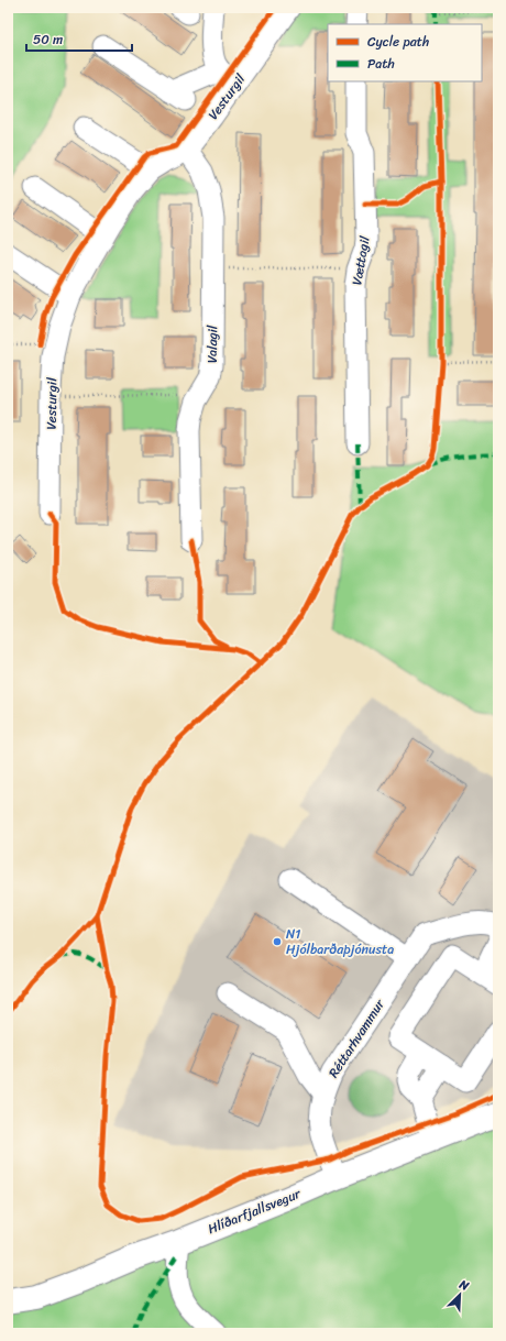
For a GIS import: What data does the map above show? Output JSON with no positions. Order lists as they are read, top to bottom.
{
  "streets": {
    "main road": ["Hlíðarfjallsvegur"],
    "street": [
      "Vesturgil",
      "Vættagil",
      "Valagil",
      "Réttarhvammur"
    ]
  },
  "crossings": [
    ["Vesturgil", "Valagil"],
    ["Réttarhvammur", "Hlíðarfjallsvegur"]
  ],
  "places": ["N1 Hjólbarðaþjónusta"],
  "legend": ["Cycle path", "Path"],
  "scale_bar": "50 m",
  "north": "top right"
}
